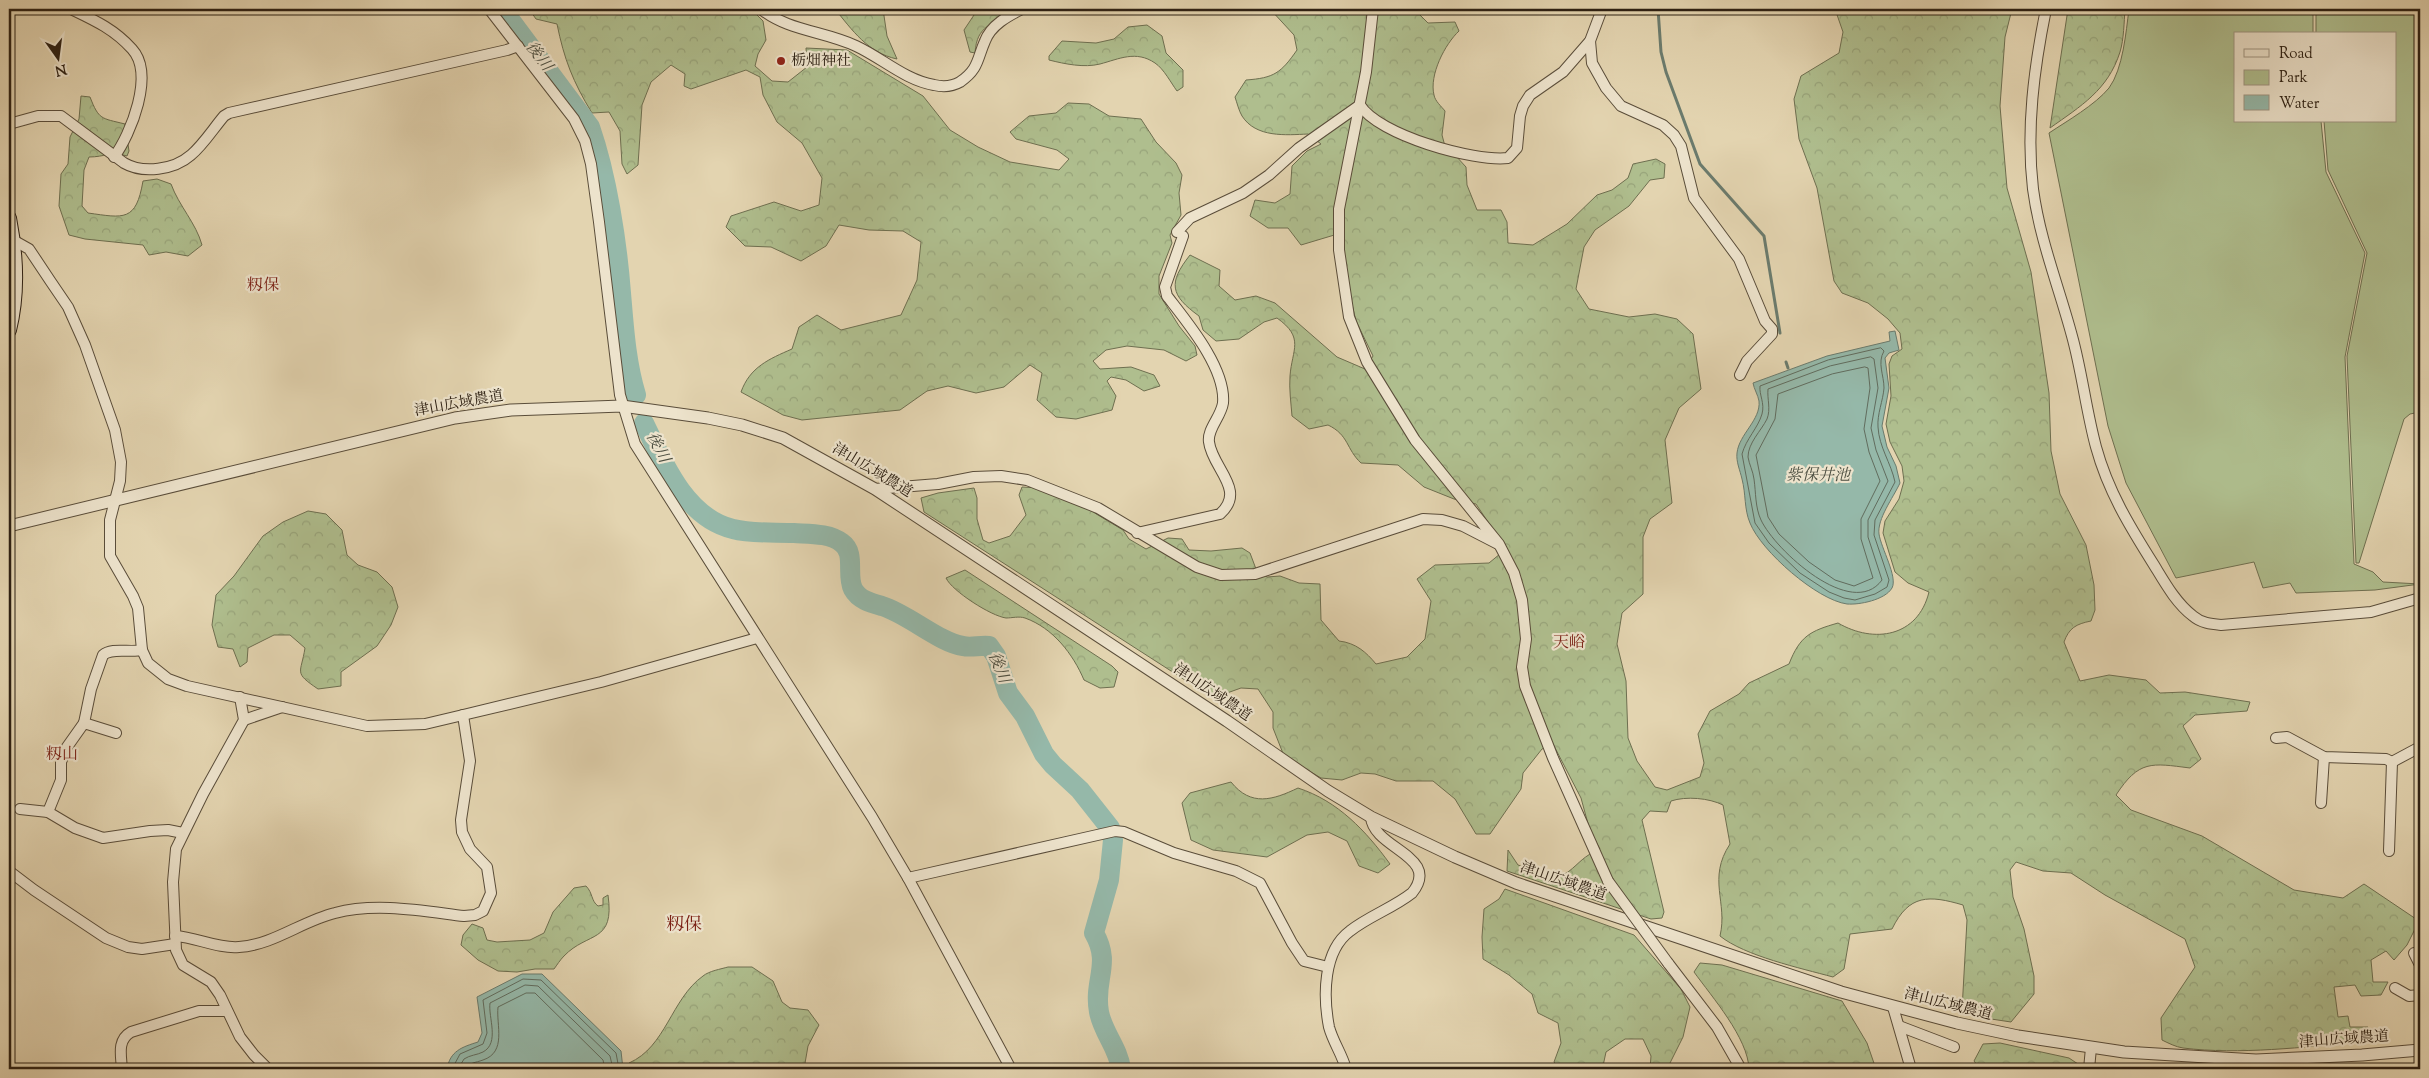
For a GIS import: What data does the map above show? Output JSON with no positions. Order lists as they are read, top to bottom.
{
  "streets": {
    "street": ["津山広域農道"]
  },
  "districts": [
    "籾保",
    "天峪",
    "籾山",
    "籾保"
  ],
  "water": ["後川", "紫保井池"],
  "places": ["栃畑神社"],
  "legend": ["Road", "Park", "Water"],
  "north": "bottom"
}
